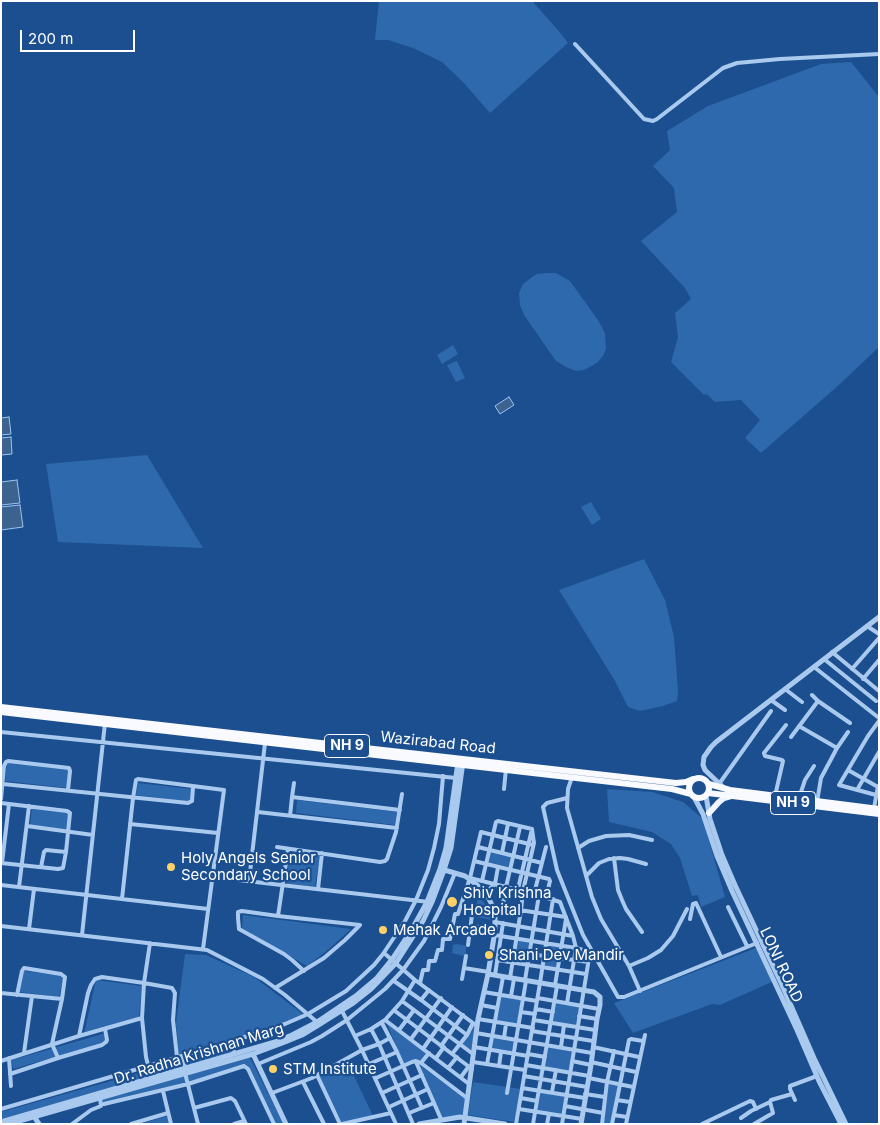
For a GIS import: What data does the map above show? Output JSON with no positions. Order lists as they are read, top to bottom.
{
  "streets": {
    "highway": ["Wazirabad Road", "NH 9"],
    "street": ["LONI ROAD", "Dr. Radha Krishnan Marg"]
  },
  "crossings": [
    ["Wazirabad Road", "NH 9"],
    ["Wazirabad Road", "Dr. Radha Krishnan Marg"]
  ],
  "places": [
    "Holy Angels Senior Secondary School",
    "Shiv Krishna Hospital",
    "Mehak Arcade",
    "Shani Dev Mandir",
    "STM Institute"
  ],
  "scale_bar": "200 m"
}
